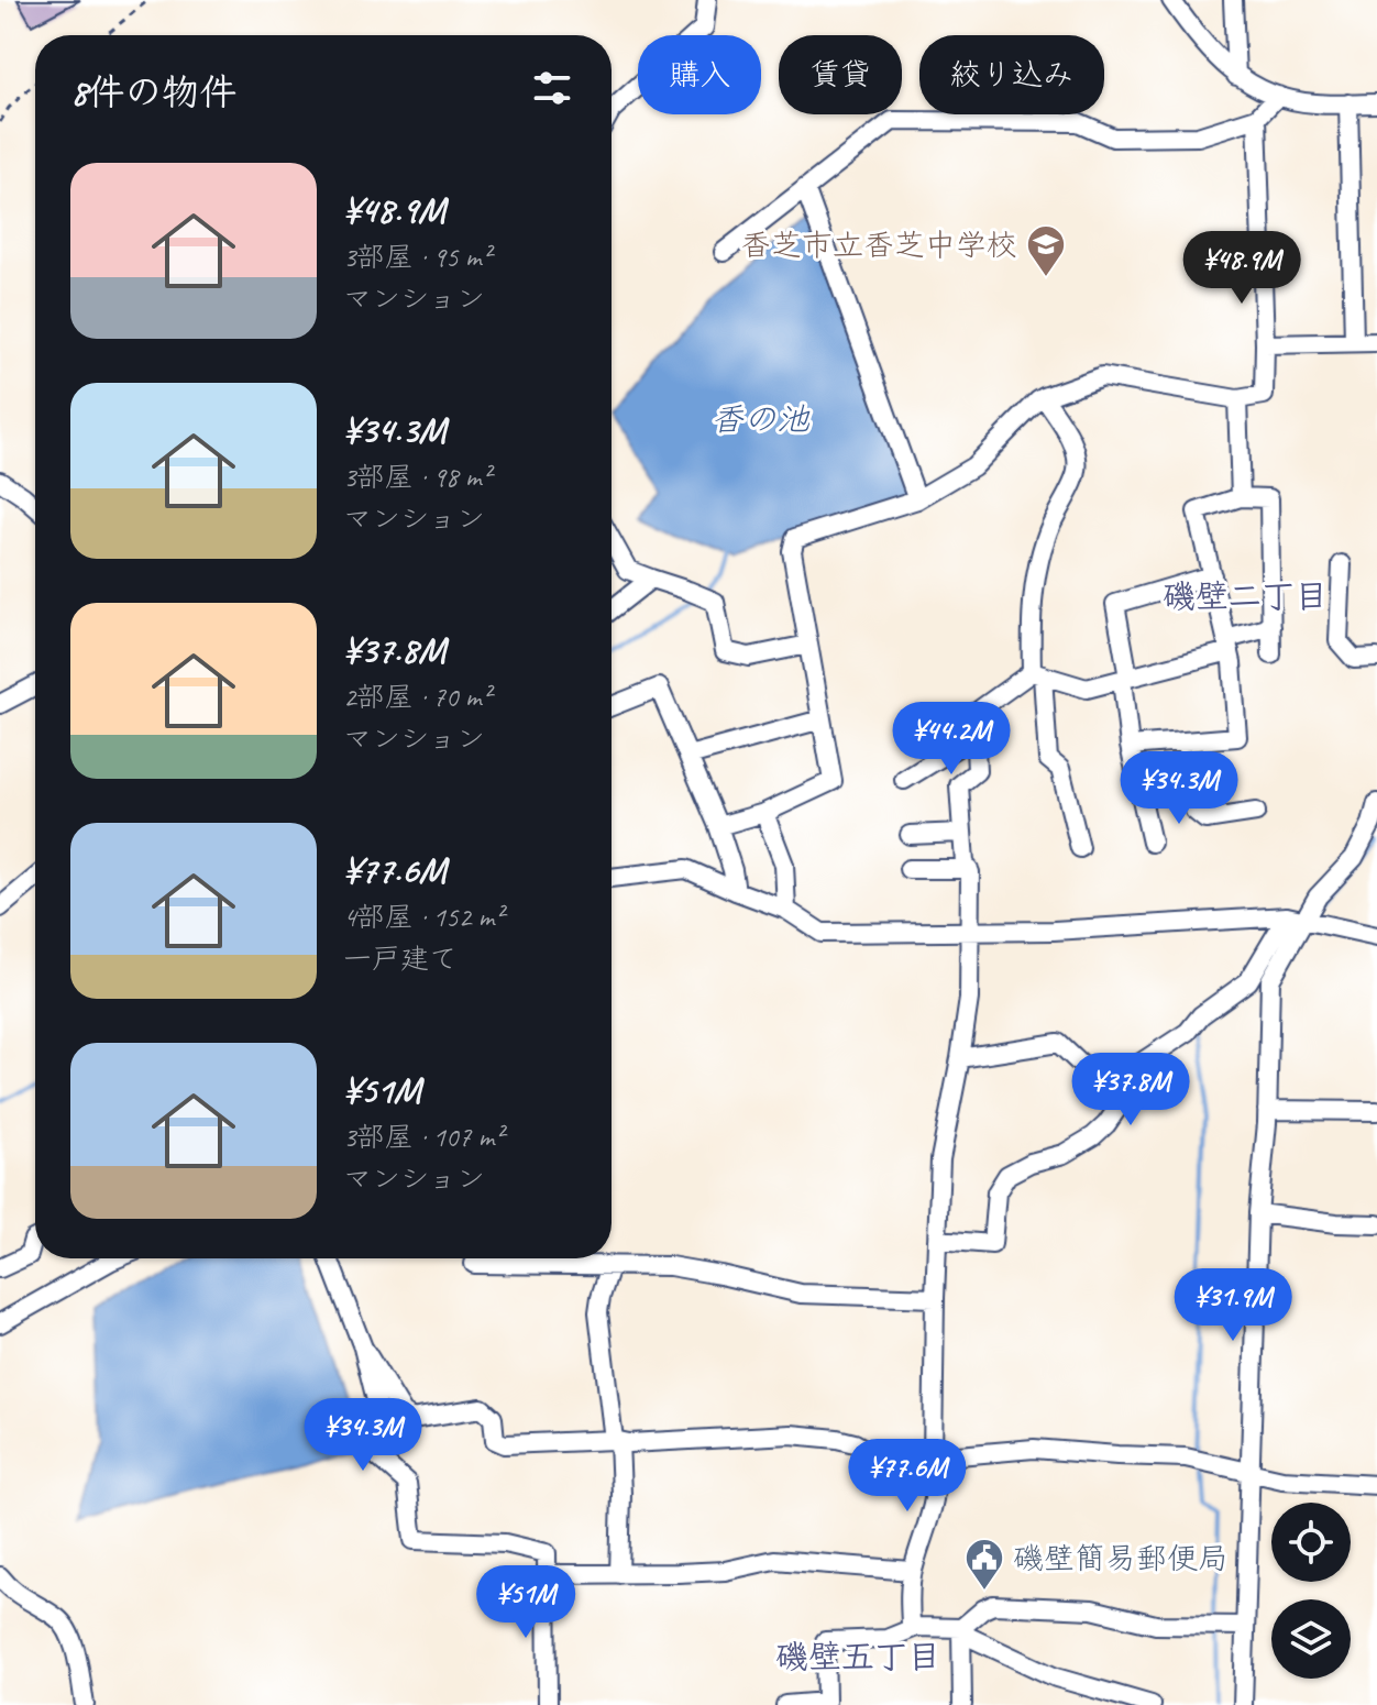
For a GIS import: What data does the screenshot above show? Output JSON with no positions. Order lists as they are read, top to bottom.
{
  "districts": ["磯壁二丁目", "磯壁五丁目"],
  "water": ["香の池"],
  "places": {
    "school or university": ["香芝市立香芝中学校"],
    "public building": ["磯壁簡易郵便局"]
  },
  "page": {
    "chip": ["購入", "賃貸", "絞り込み"],
    "heading": "8件の物件",
    "list": [
      {
        "name": "¥48.9M",
        "note": "3部屋 · 95 m² · マンション"
      },
      {
        "name": "¥34.3M",
        "note": "3部屋 · 98 m² · マンション"
      },
      {
        "name": "¥37.8M",
        "note": "2部屋 · 70 m² · マンション"
      },
      {
        "name": "¥77.6M",
        "note": "4部屋 · 152 m² · 一戸建て"
      },
      {
        "name": "¥51M",
        "note": "3部屋 · 107 m² · マンション"
      }
    ],
    "price": [
      "¥48.9M",
      "¥44.2M",
      "¥34.3M",
      "¥37.8M",
      "¥31.9M",
      "¥34.3M",
      "¥77.6M",
      "¥51M"
    ]
  }
}
